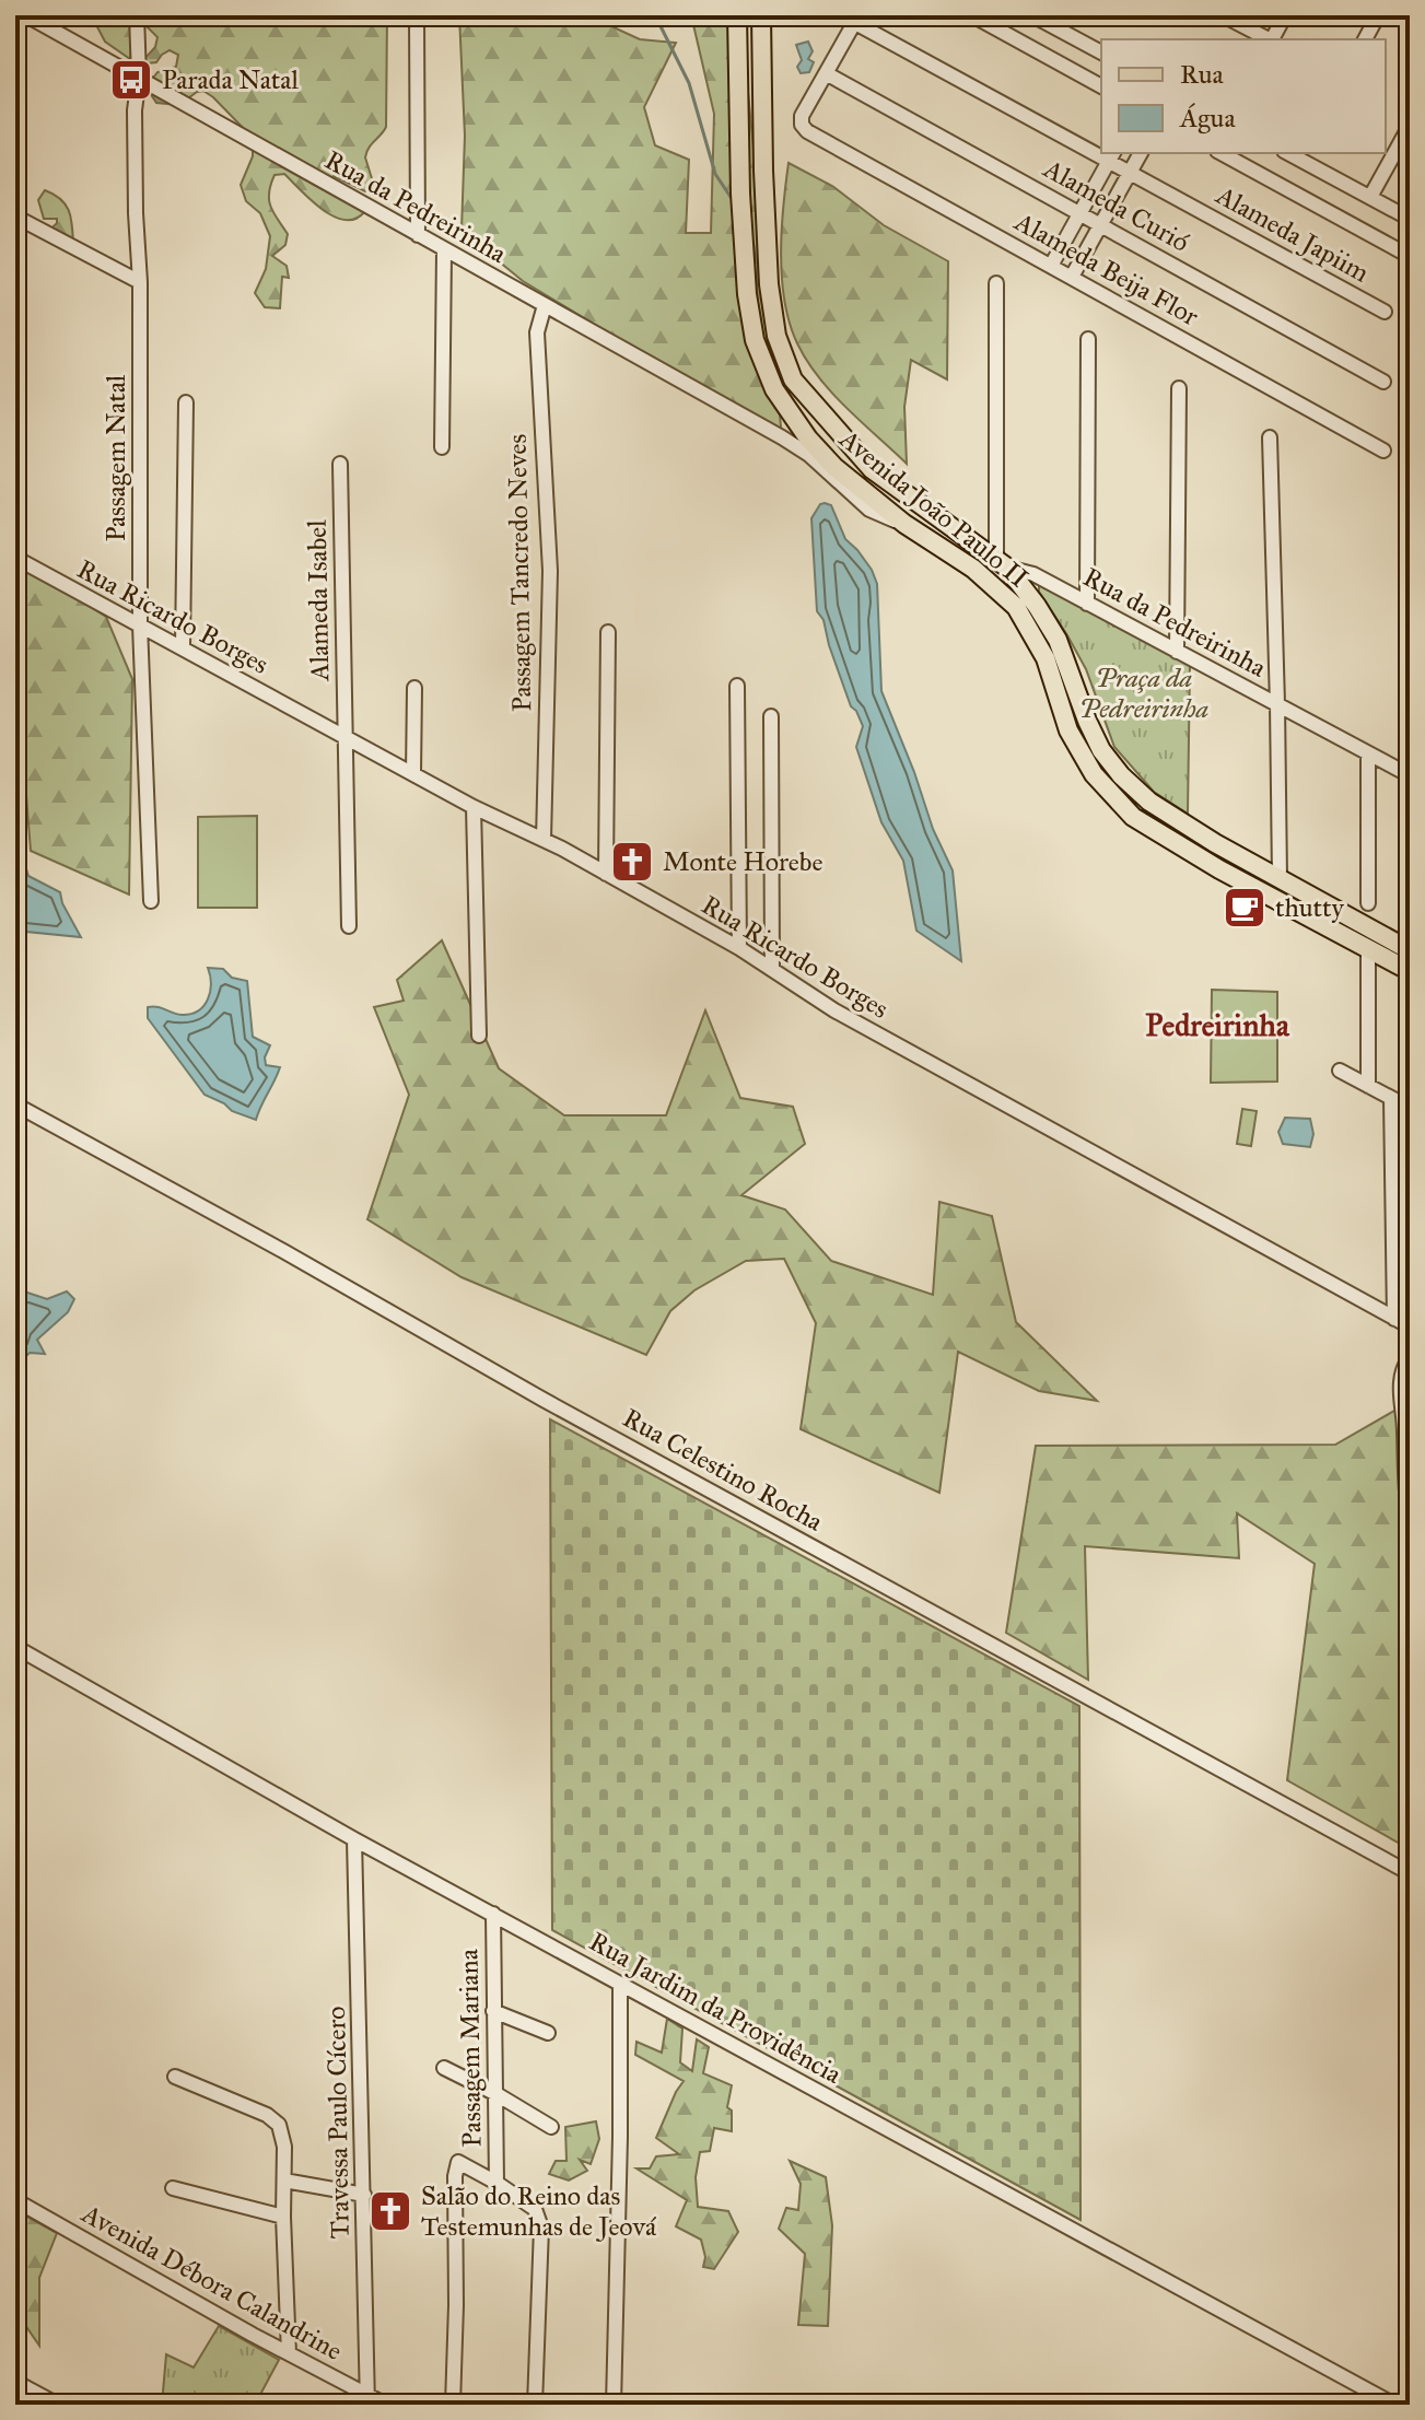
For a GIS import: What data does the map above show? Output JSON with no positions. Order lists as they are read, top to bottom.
{
  "streets": {
    "main road": ["Avenida João Paulo II"],
    "street": [
      "Alameda Curió",
      "Rua da Pedreirinha",
      "Alameda Japiim",
      "Alameda Beija Flor",
      "Passagem Natal",
      "Passagem Tancredo Neves",
      "Alameda Isabel",
      "Rua Ricardo Borges",
      "Rua Celestino Rocha",
      "Rua Jardim da Providência",
      "Passagem Mariana",
      "Travessa Paulo Cícero",
      "Avenida Débora Calandrine"
    ]
  },
  "crossings": [
    ["Alameda Curió", "Alameda Beija Flor"],
    ["Rua da Pedreirinha", "Passagem Natal"],
    ["Rua da Pedreirinha", "Avenida João Paulo II"],
    ["Rua da Pedreirinha", "Passagem Tancredo Neves"],
    ["Passagem Natal", "Rua Ricardo Borges"],
    ["Passagem Tancredo Neves", "Rua Ricardo Borges"],
    ["Alameda Isabel", "Rua Ricardo Borges"],
    ["Rua Jardim da Providência", "Passagem Mariana"],
    ["Rua Jardim da Providência", "Travessa Paulo Cícero"],
    ["Travessa Paulo Cícero", "Avenida Débora Calandrine"]
  ],
  "districts": ["Pedreirinha"],
  "parks": ["Praça da Pedreirinha"],
  "places": {
    "bus stop": ["Parada Natal"],
    "church": ["Monte Horebe", "Salão do Reino das Testemunhas de Jeová"],
    "cafe": ["thutty"]
  },
  "legend": ["Rua", "Água"]
}
